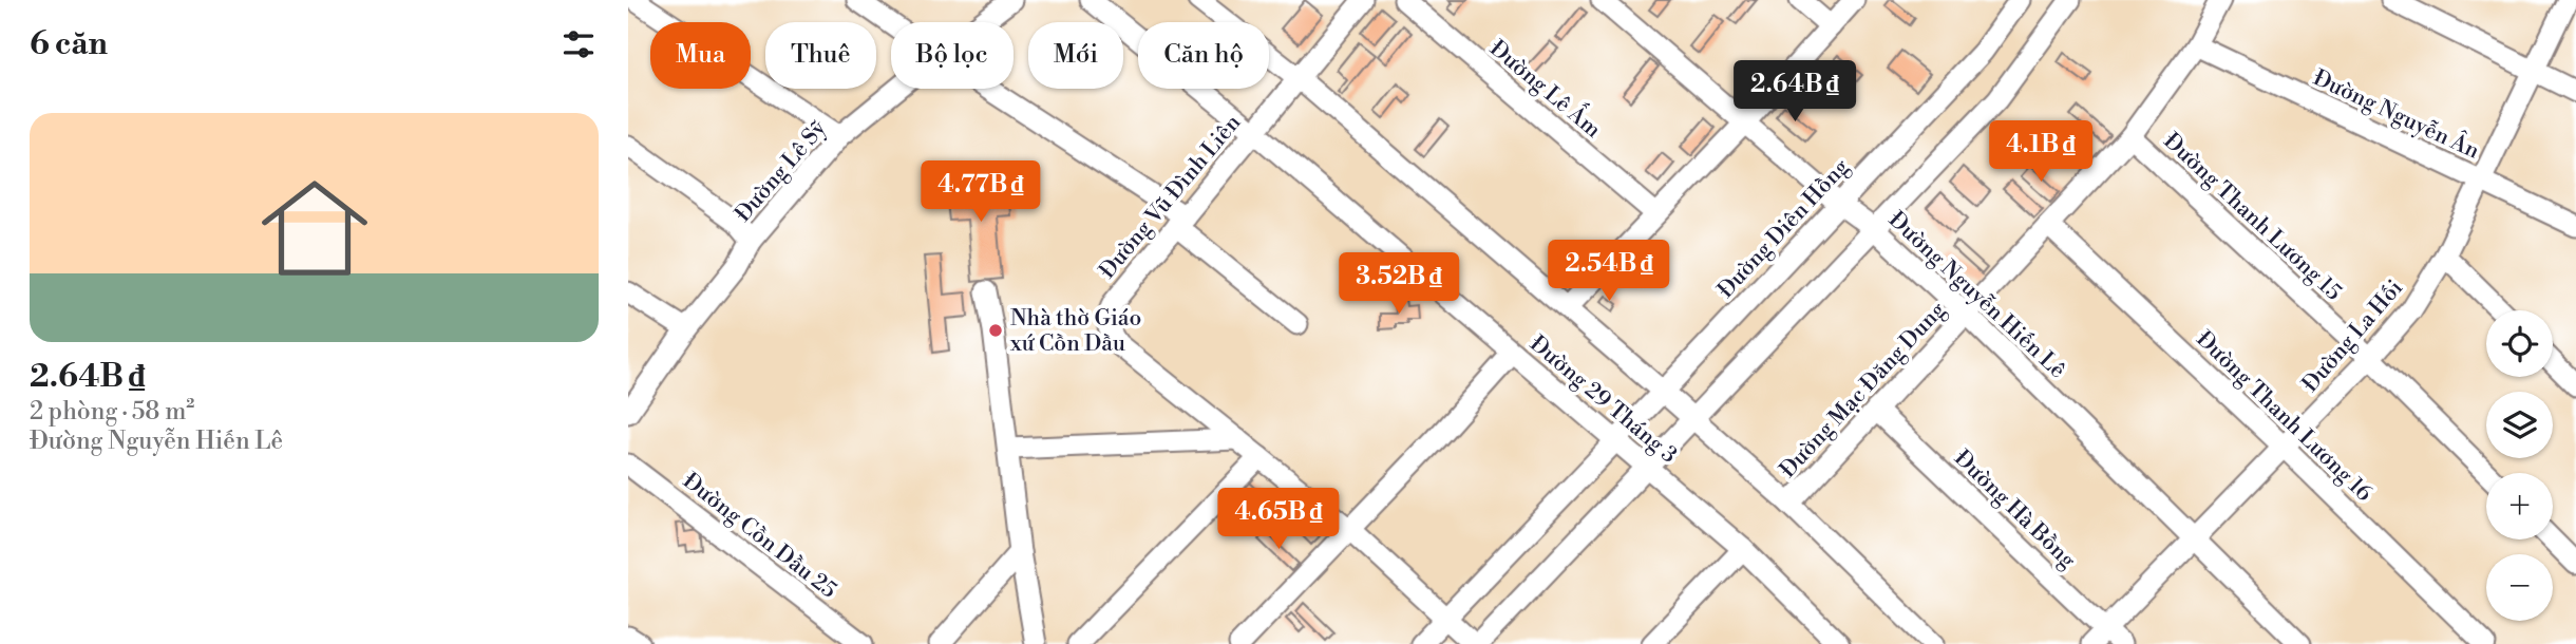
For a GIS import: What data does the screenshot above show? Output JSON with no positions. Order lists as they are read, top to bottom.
{
  "streets": {
    "street": [
      "Đường Lê Ấm",
      "Đường Nguyễn Ân",
      "Đường Lê Sỹ",
      "Đường Vũ Đình Liên",
      "Đường Thanh Lương 15",
      "Đường Diên Hồng",
      "Đường Nguyễn Hiến Lê",
      "Đường La Hối",
      "Đường Mạc Đăng Dung",
      "Đường 29 Tháng 3",
      "Đường Thanh Lương 16",
      "Đường Hà Bồng",
      "Đường Cồn Dầu 25"
    ]
  },
  "crossings": [
    ["Đường Nguyễn Ân", "Đường La Hối"],
    ["Đường Nguyễn Ân", "Đường Mạc Đăng Dung"],
    ["Đường Vũ Đình Liên", "Đường Diên Hồng"],
    ["Đường Vũ Đình Liên", "Đường 29 Tháng 3"],
    ["Đường Thanh Lương 15", "Đường La Hối"],
    ["Đường Thanh Lương 15", "Đường Mạc Đăng Dung"],
    ["Đường Diên Hồng", "Đường Nguyễn Hiến Lê"],
    ["Đường Diên Hồng", "Đường 29 Tháng 3"],
    ["Đường Nguyễn Hiến Lê", "Đường La Hối"],
    ["Đường Nguyễn Hiến Lê", "Đường Mạc Đăng Dung"],
    ["Đường La Hối", "Đường Thanh Lương 16"],
    ["Đường La Hối", "Đường Hà Bồng"],
    ["Đường Mạc Đăng Dung", "Đường 29 Tháng 3"],
    ["Đường Mạc Đăng Dung", "Đường Thanh Lương 16"],
    ["Đường Mạc Đăng Dung", "Đường Hà Bồng"]
  ],
  "places": ["Nhà thờ Giáo xứ Cồn Dầu"],
  "page": {
    "heading": "6 căn",
    "chip": [
      "Mua",
      "Thuê",
      "Bộ lọc",
      "Mới",
      "Căn hộ"
    ],
    "price": [
      "2.64B ₫",
      "4.1B ₫",
      "4.77B ₫",
      "2.54B ₫",
      "3.52B ₫",
      "4.65B ₫"
    ],
    "list": [
      {
        "name": "2.64B ₫",
        "note": "2 phòng · 58 m² · Đường Nguyễn Hiến Lê"
      }
    ],
    "map_buttons": ["+", "−"]
  }
}
